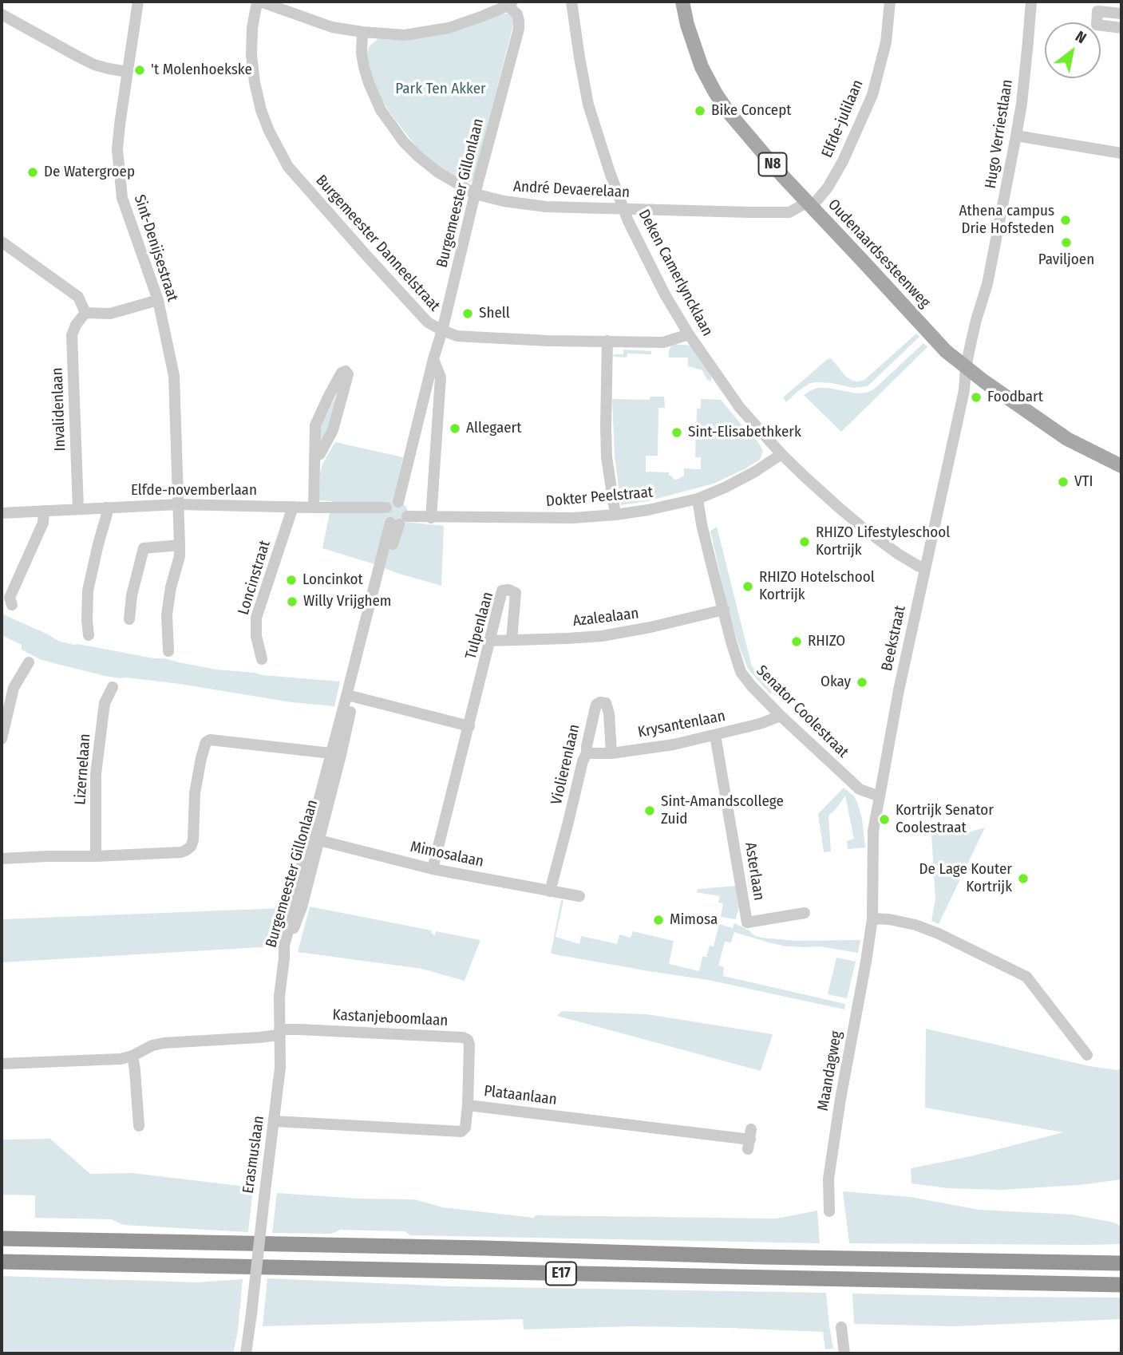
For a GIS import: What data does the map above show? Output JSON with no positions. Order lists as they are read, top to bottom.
{
  "streets": {
    "highway": ["E17"],
    "main road": ["N8", "Oudenaardsesteenweg"],
    "street": [
      "Elfde-julilaan",
      "Hugo Verriestlaan",
      "André Devaerelaan",
      "Burgemeester Gillonlaan",
      "Burgemeester Danneelstraat",
      "Sint-Denijsestraat",
      "Deken Camerlyncklaan",
      "Invalidenlaan",
      "Elfde-novemberlaan",
      "Dokter Peelstraat",
      "Loncinstraat",
      "Azalealaan",
      "Tulpenlaan",
      "Beekstraat",
      "Senator Coolestraat",
      "Krysantenlaan",
      "Violierenlaan",
      "Lizernelaan",
      "Mimosalaan",
      "Asterlaan",
      "Kastanjeboomlaan",
      "Maandagweg",
      "Plataanlaan",
      "Erasmuslaan"
    ]
  },
  "crossings": [
    ["Elfde-julilaan", "André Devaerelaan"],
    ["Elfde-julilaan", "Oudenaardsesteenweg"],
    ["Hugo Verriestlaan", "Oudenaardsesteenweg"],
    ["Hugo Verriestlaan", "Beekstraat"],
    ["André Devaerelaan", "Burgemeester Gillonlaan"],
    ["André Devaerelaan", "Oudenaardsesteenweg"],
    ["André Devaerelaan", "Deken Camerlyncklaan"],
    ["Burgemeester Gillonlaan", "Burgemeester Danneelstraat"],
    ["Burgemeester Gillonlaan", "Elfde-novemberlaan"],
    ["Burgemeester Gillonlaan", "Dokter Peelstraat"],
    ["Burgemeester Gillonlaan", "Mimosalaan"],
    ["Burgemeester Gillonlaan", "Erasmuslaan"],
    ["Burgemeester Danneelstraat", "Deken Camerlyncklaan"],
    ["Sint-Denijsestraat", "Elfde-novemberlaan"],
    ["Oudenaardsesteenweg", "Beekstraat"],
    ["Deken Camerlyncklaan", "Dokter Peelstraat"],
    ["Deken Camerlyncklaan", "Beekstraat"],
    ["Invalidenlaan", "Elfde-novemberlaan"],
    ["Elfde-novemberlaan", "Dokter Peelstraat"],
    ["Elfde-novemberlaan", "Loncinstraat"],
    ["Dokter Peelstraat", "Senator Coolestraat"],
    ["Azalealaan", "Tulpenlaan"],
    ["Azalealaan", "Senator Coolestraat"],
    ["Tulpenlaan", "Mimosalaan"],
    ["Beekstraat", "Senator Coolestraat"],
    ["Beekstraat", "Maandagweg"],
    ["Senator Coolestraat", "Krysantenlaan"],
    ["Krysantenlaan", "Violierenlaan"],
    ["Krysantenlaan", "Asterlaan"],
    ["Violierenlaan", "Mimosalaan"],
    ["Kastanjeboomlaan", "Plataanlaan"],
    ["Kastanjeboomlaan", "Erasmuslaan"],
    ["Plataanlaan", "Erasmuslaan"]
  ],
  "parks": ["Park Ten Akker"],
  "places": [
    "'t Molenhoekske",
    "Bike Concept",
    "De Watergroep",
    "Athena campus Drie Hofsteden",
    "Paviljoen",
    "Shell",
    "Foodbart",
    "Allegaert",
    "Sint-Elisabethkerk",
    "VTI",
    "RHIZO Lifestyleschool Kortrijk",
    "Loncinkot",
    "RHIZO Hotelschool Kortrijk",
    "Willy Vrijghem",
    "RHIZO",
    "Okay",
    "Sint-Amandscollege Zuid",
    "Kortrijk Senator Coolestraat",
    "De Lage Kouter Kortrijk",
    "Mimosa"
  ],
  "north": "top right"
}
